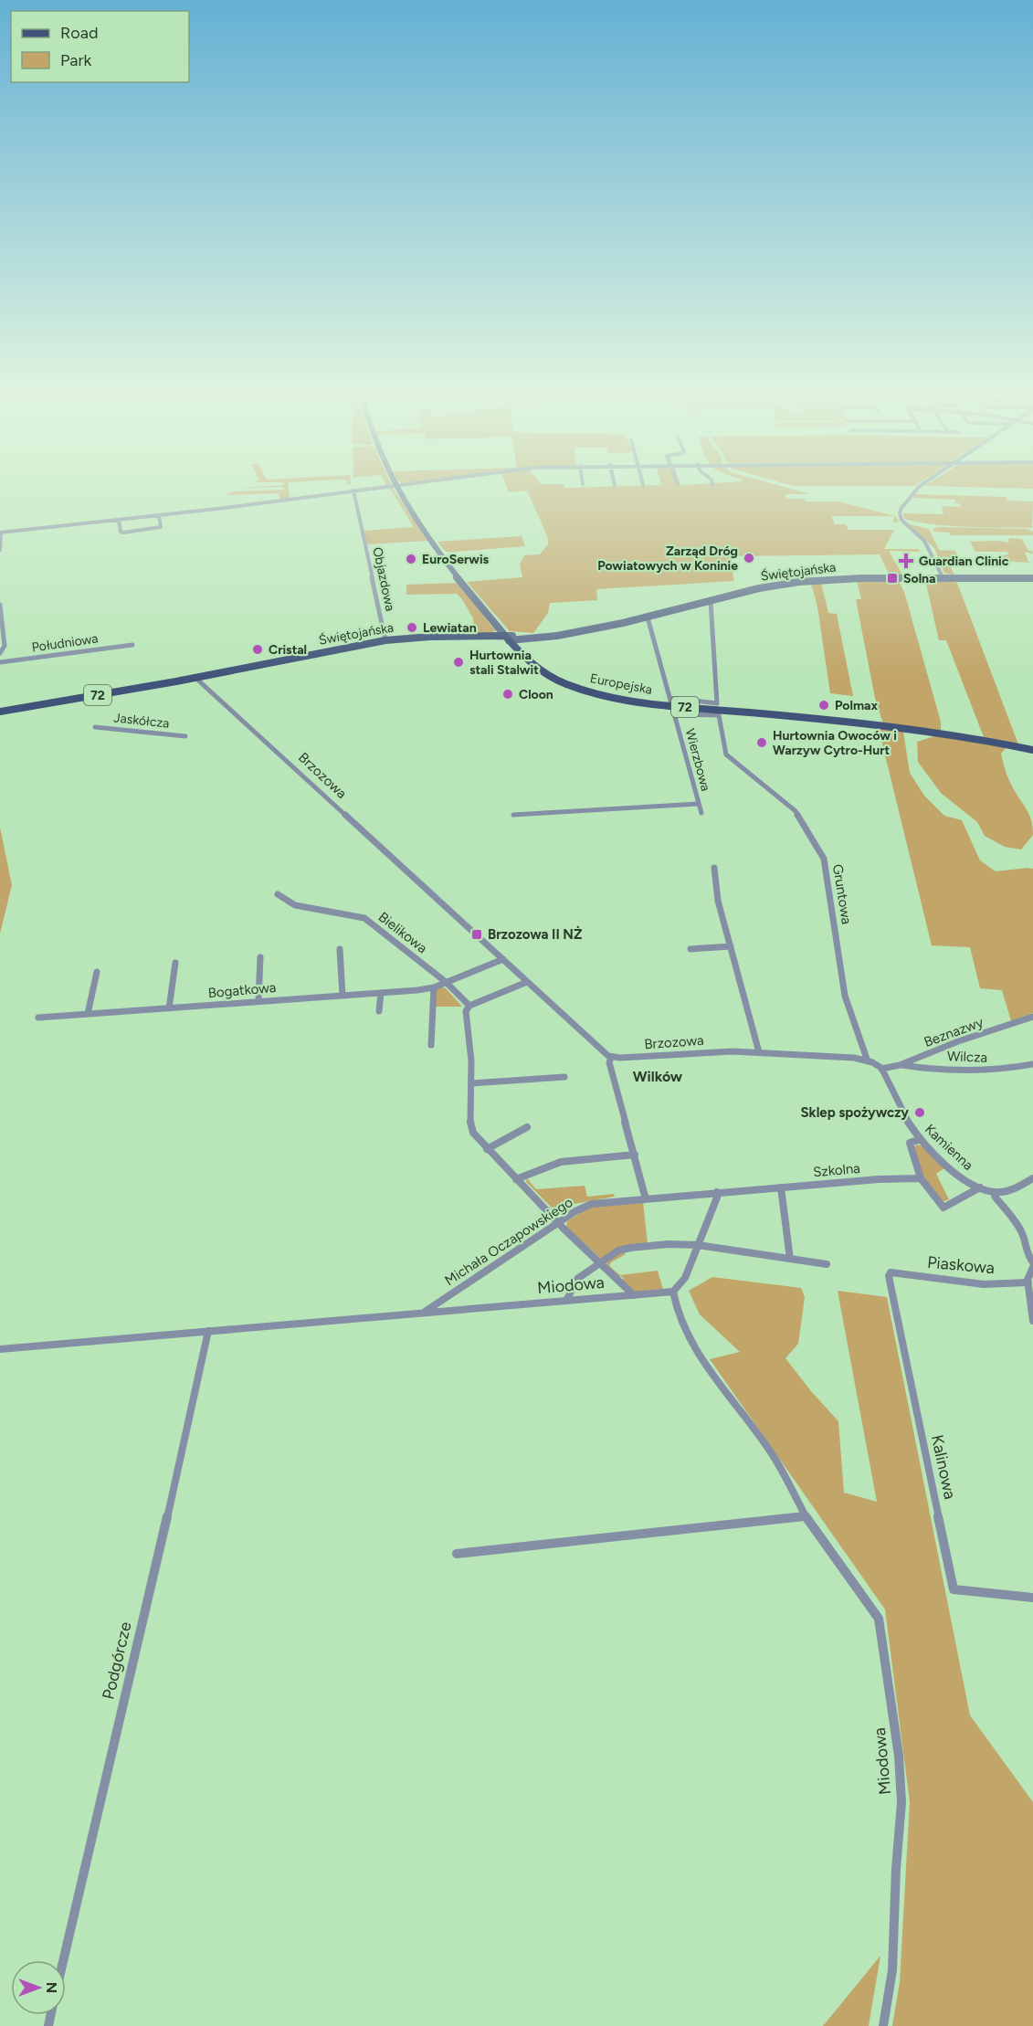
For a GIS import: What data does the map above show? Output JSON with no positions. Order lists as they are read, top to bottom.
{
  "streets": {
    "main road": ["Świętojańska", "Europejska", "72"],
    "street": [
      "Objazdowa",
      "Południowa",
      "Jaskółcza",
      "Wierzbowa",
      "Brzozowa",
      "Gruntowa",
      "Bielikowa",
      "Bogatkowa",
      "Beznazwy",
      "Wilcza",
      "Kamienna",
      "Szkolna",
      "Michała Oczapowskiego",
      "Piaskowa",
      "Miodowa",
      "Kalinowa",
      "Podgórcze"
    ]
  },
  "crossings": [
    ["Świętojańska", "Objazdowa"],
    ["Świętojańska", "Europejska"],
    ["Świętojańska", "72"],
    ["Świętojańska", "Wierzbowa"],
    ["Świętojańska", "Brzozowa"],
    ["Europejska", "Wierzbowa"],
    ["72", "Brzozowa"],
    ["Wierzbowa", "Gruntowa"],
    ["Brzozowa", "Gruntowa"],
    ["Brzozowa", "Beznazwy"],
    ["Brzozowa", "Kamienna"],
    ["Bielikowa", "Bogatkowa"],
    ["Beznazwy", "Wilcza"],
    ["Beznazwy", "Kamienna"],
    ["Szkolna", "Michała Oczapowskiego"],
    ["Michała Oczapowskiego", "Miodowa"],
    ["Piaskowa", "Kalinowa"],
    ["Miodowa", "Podgórcze"]
  ],
  "districts": ["Wilków"],
  "places": {
    "other": [
      "Zarząd Dróg Powiatowych w Koninie",
      "EuroSerwis",
      "Lewiatan",
      "Cristal",
      "Hurtownia stali Stalwit",
      "Cloon",
      "Polmax",
      "Hurtownia Owoców i Warzyw Cytro-Hurt",
      "Sklep spożywczy"
    ],
    "health": ["Guardian Clinic"],
    "transit": ["Solna", "Brzozowa II NŻ"]
  },
  "legend": ["Road", "Park"],
  "north": "right"
}
